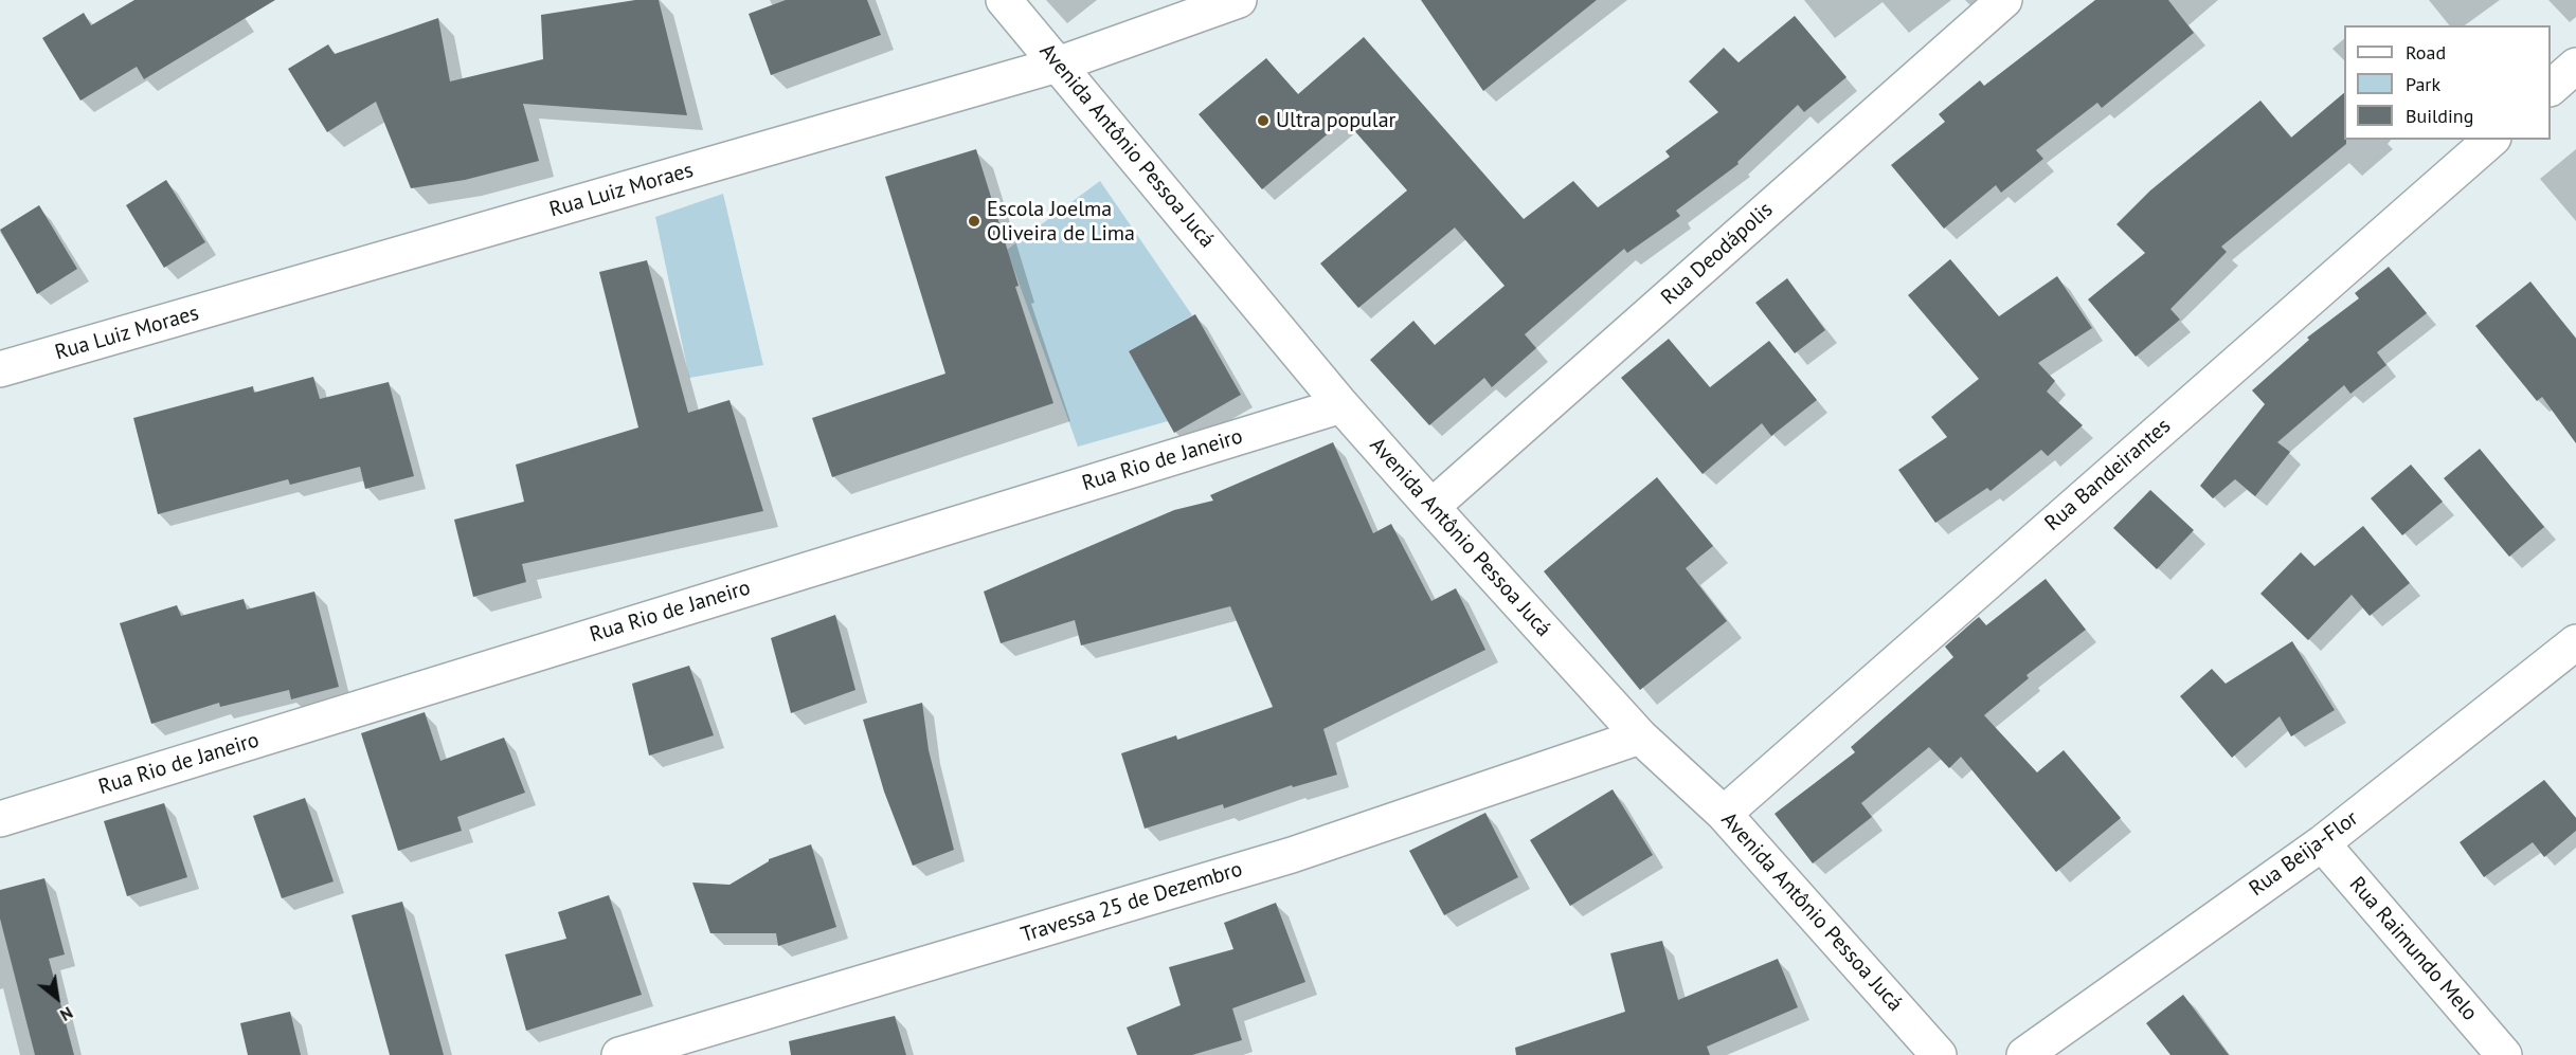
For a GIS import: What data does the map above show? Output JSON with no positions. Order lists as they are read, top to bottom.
{
  "streets": {
    "street": [
      "Avenida Antônio Pessoa Jucá",
      "Rua Luiz Moraes",
      "Rua Deodápolis",
      "Rua Rio de Janeiro",
      "Rua Bandeirantes",
      "Rua Beija-Flor",
      "Travessa 25 de Dezembro",
      "Rua Raimundo Melo"
    ]
  },
  "crossings": [
    ["Avenida Antônio Pessoa Jucá", "Rua Luiz Moraes"],
    ["Avenida Antônio Pessoa Jucá", "Rua Deodápolis"],
    ["Avenida Antônio Pessoa Jucá", "Rua Rio de Janeiro"],
    ["Avenida Antônio Pessoa Jucá", "Rua Bandeirantes"],
    ["Avenida Antônio Pessoa Jucá", "Travessa 25 de Dezembro"],
    ["Rua Beija-Flor", "Rua Raimundo Melo"]
  ],
  "places": ["Ultra popular", "Escola Joelma Oliveira de Lima"],
  "legend": ["Road", "Park", "Building"],
  "north": "bottom right"
}
